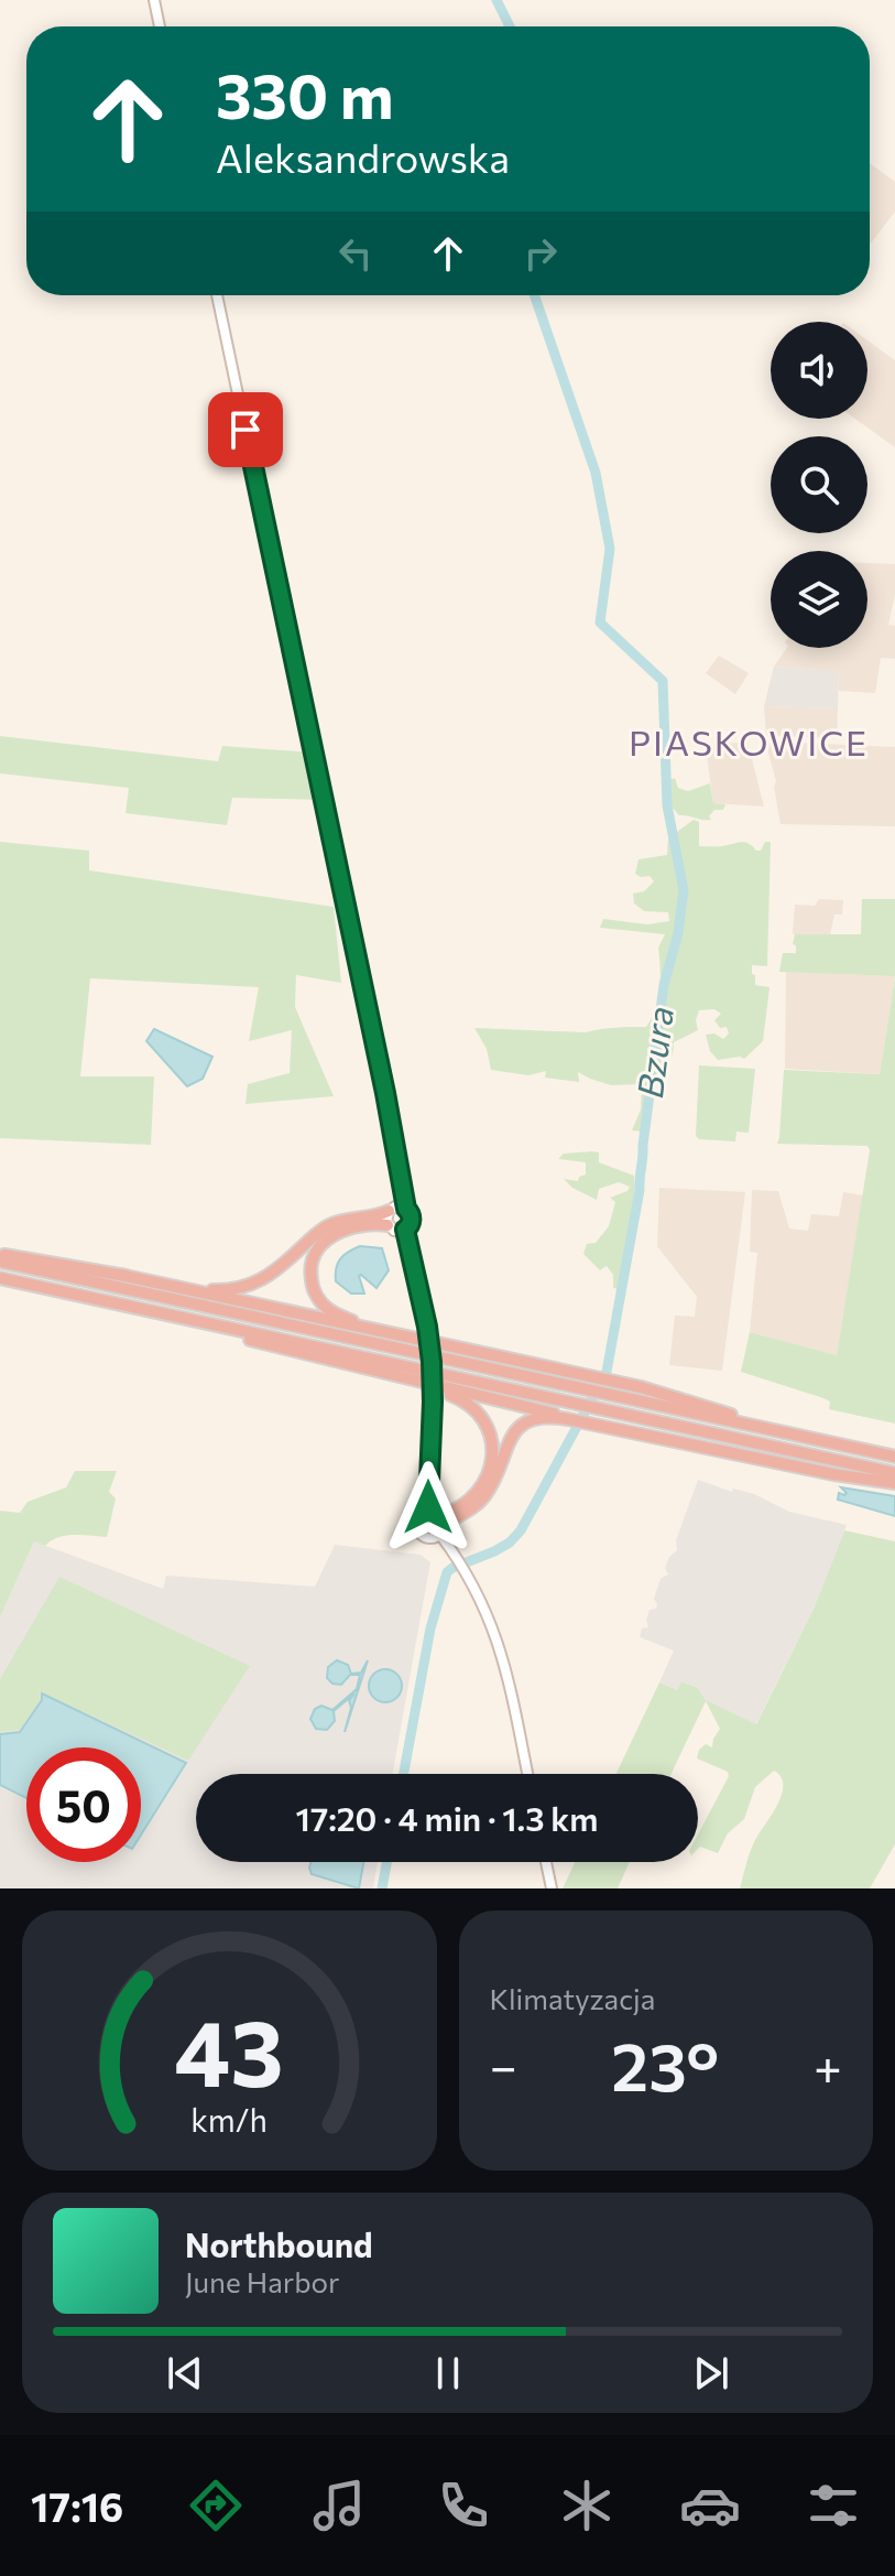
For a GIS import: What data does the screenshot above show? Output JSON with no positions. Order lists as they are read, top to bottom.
{
  "districts": ["PIASKOWICE"],
  "water": ["Bzura"],
  "page": {
    "turn": ["330 m", "Aleksandrowska"],
    "limit": "50",
    "trip": "17:20 · 4 min · 1.3 km",
    "tile": "Klimatyzacja",
    "heat": ["−", "23°", "+"],
    "song": ["Northbound", "June Harbor"],
    "tabs": "17:16",
    "gauge": ["43", "km/h"]
  }
}
